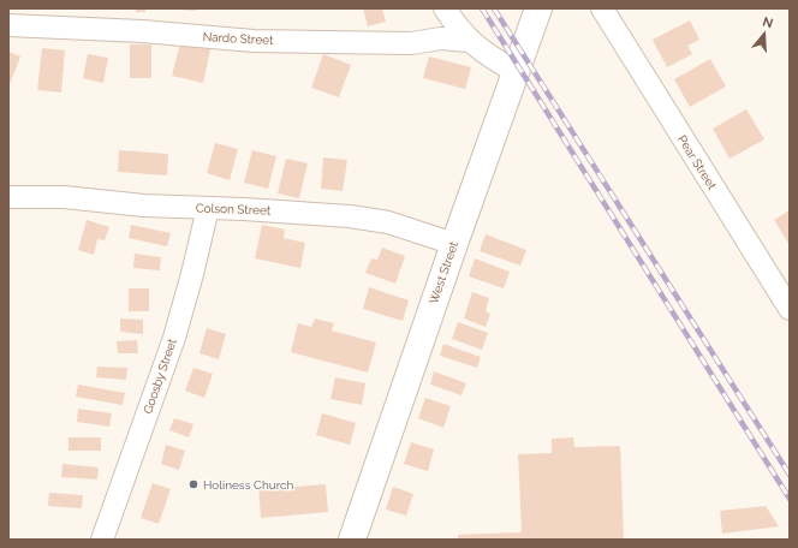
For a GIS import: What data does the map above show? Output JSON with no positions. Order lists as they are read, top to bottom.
{
  "streets": {
    "street": [
      "Nardo Street",
      "Pear Street",
      "Colson Street",
      "West Street",
      "Goosby Street"
    ]
  },
  "crossings": [
    ["Colson Street", "West Street"],
    ["Colson Street", "Goosby Street"]
  ],
  "places": ["Holiness Church"],
  "north": "top"
}
